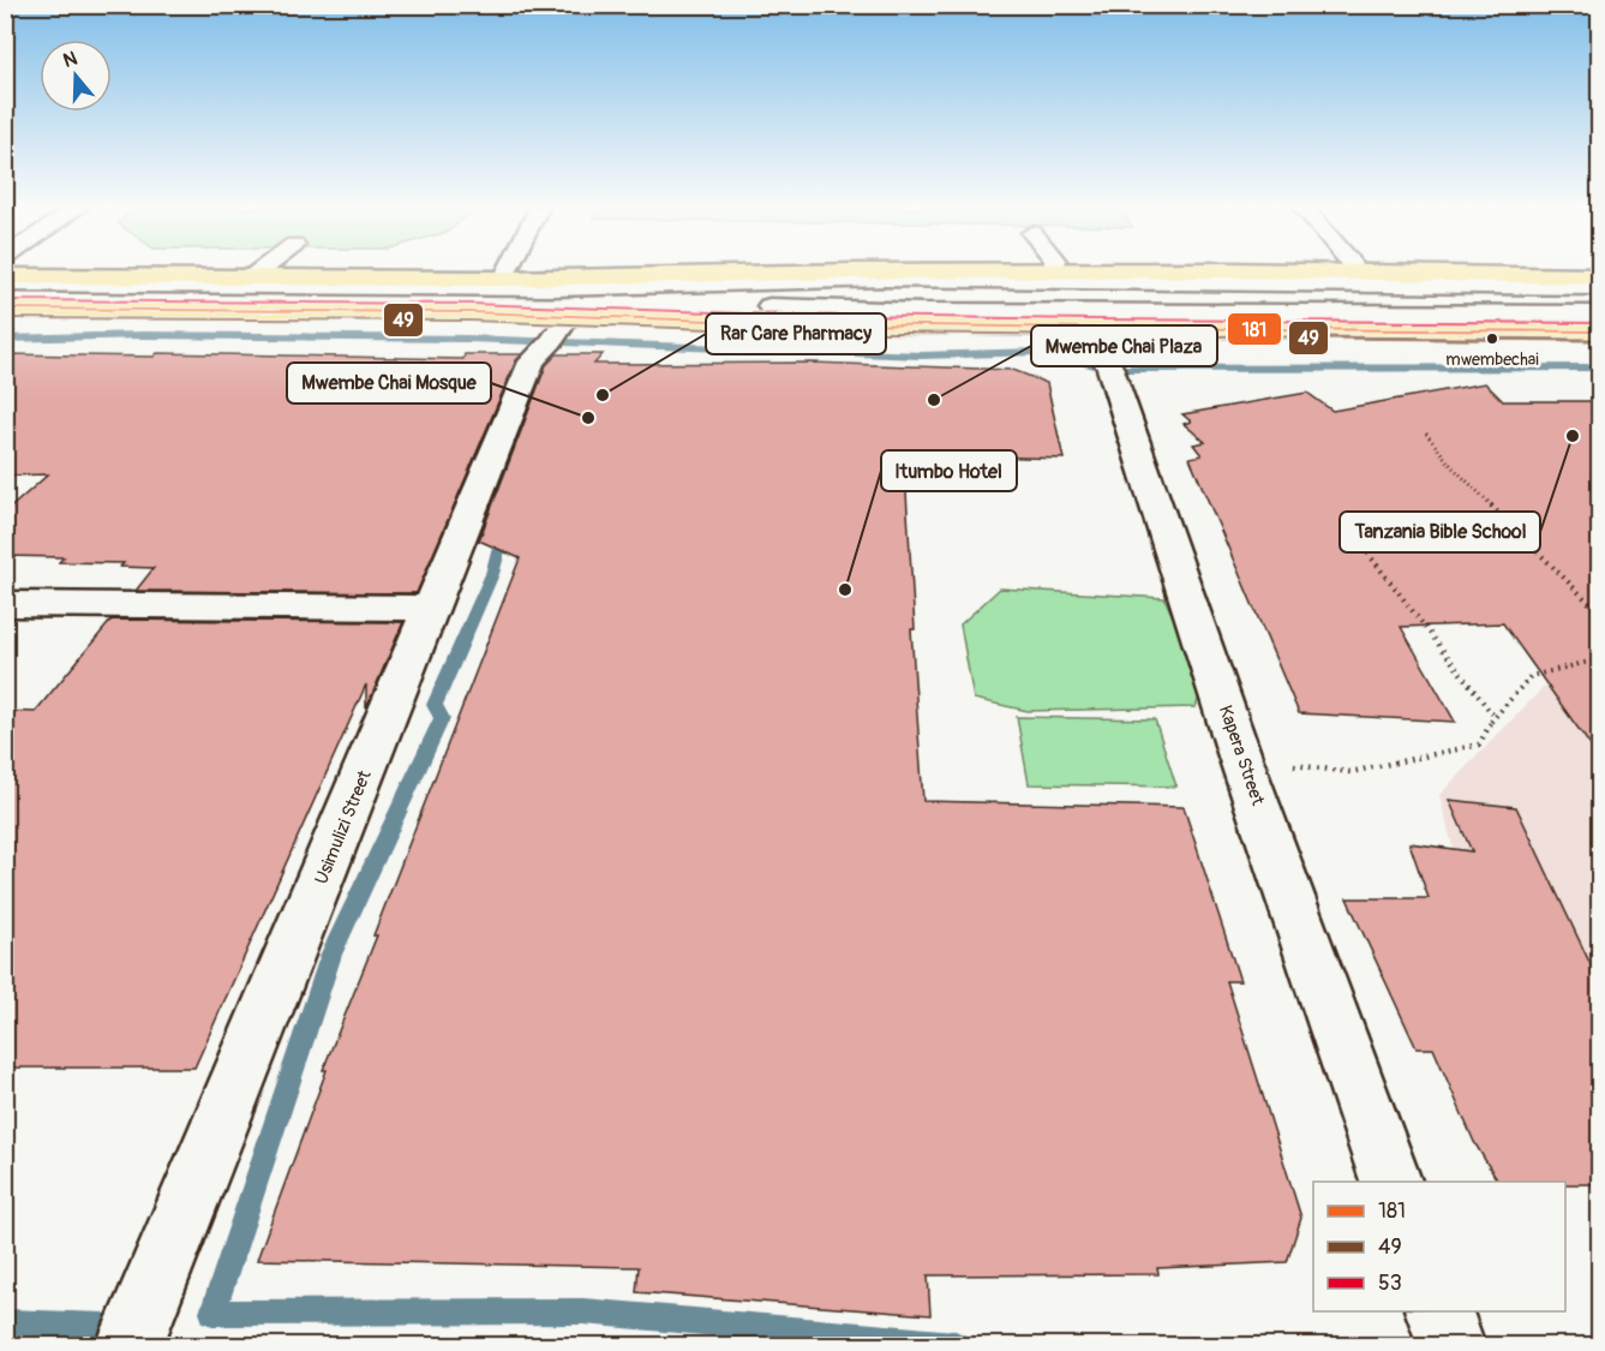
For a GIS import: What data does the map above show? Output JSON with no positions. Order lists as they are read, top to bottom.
{
  "streets": {
    "street": ["Kapera Street", "Usimulizi Street"]
  },
  "places": [
    "mwembechai",
    "Rar Care Pharmacy",
    "Mwembe Chai Plaza",
    "Mwembe Chai Mosque",
    "Tanzania Bible School",
    "Itumbo Hotel"
  ],
  "lines": ["transit line 53", "transit line 181", "transit line 49"],
  "legend": ["181", "49", "53"],
  "north": "top"
}
